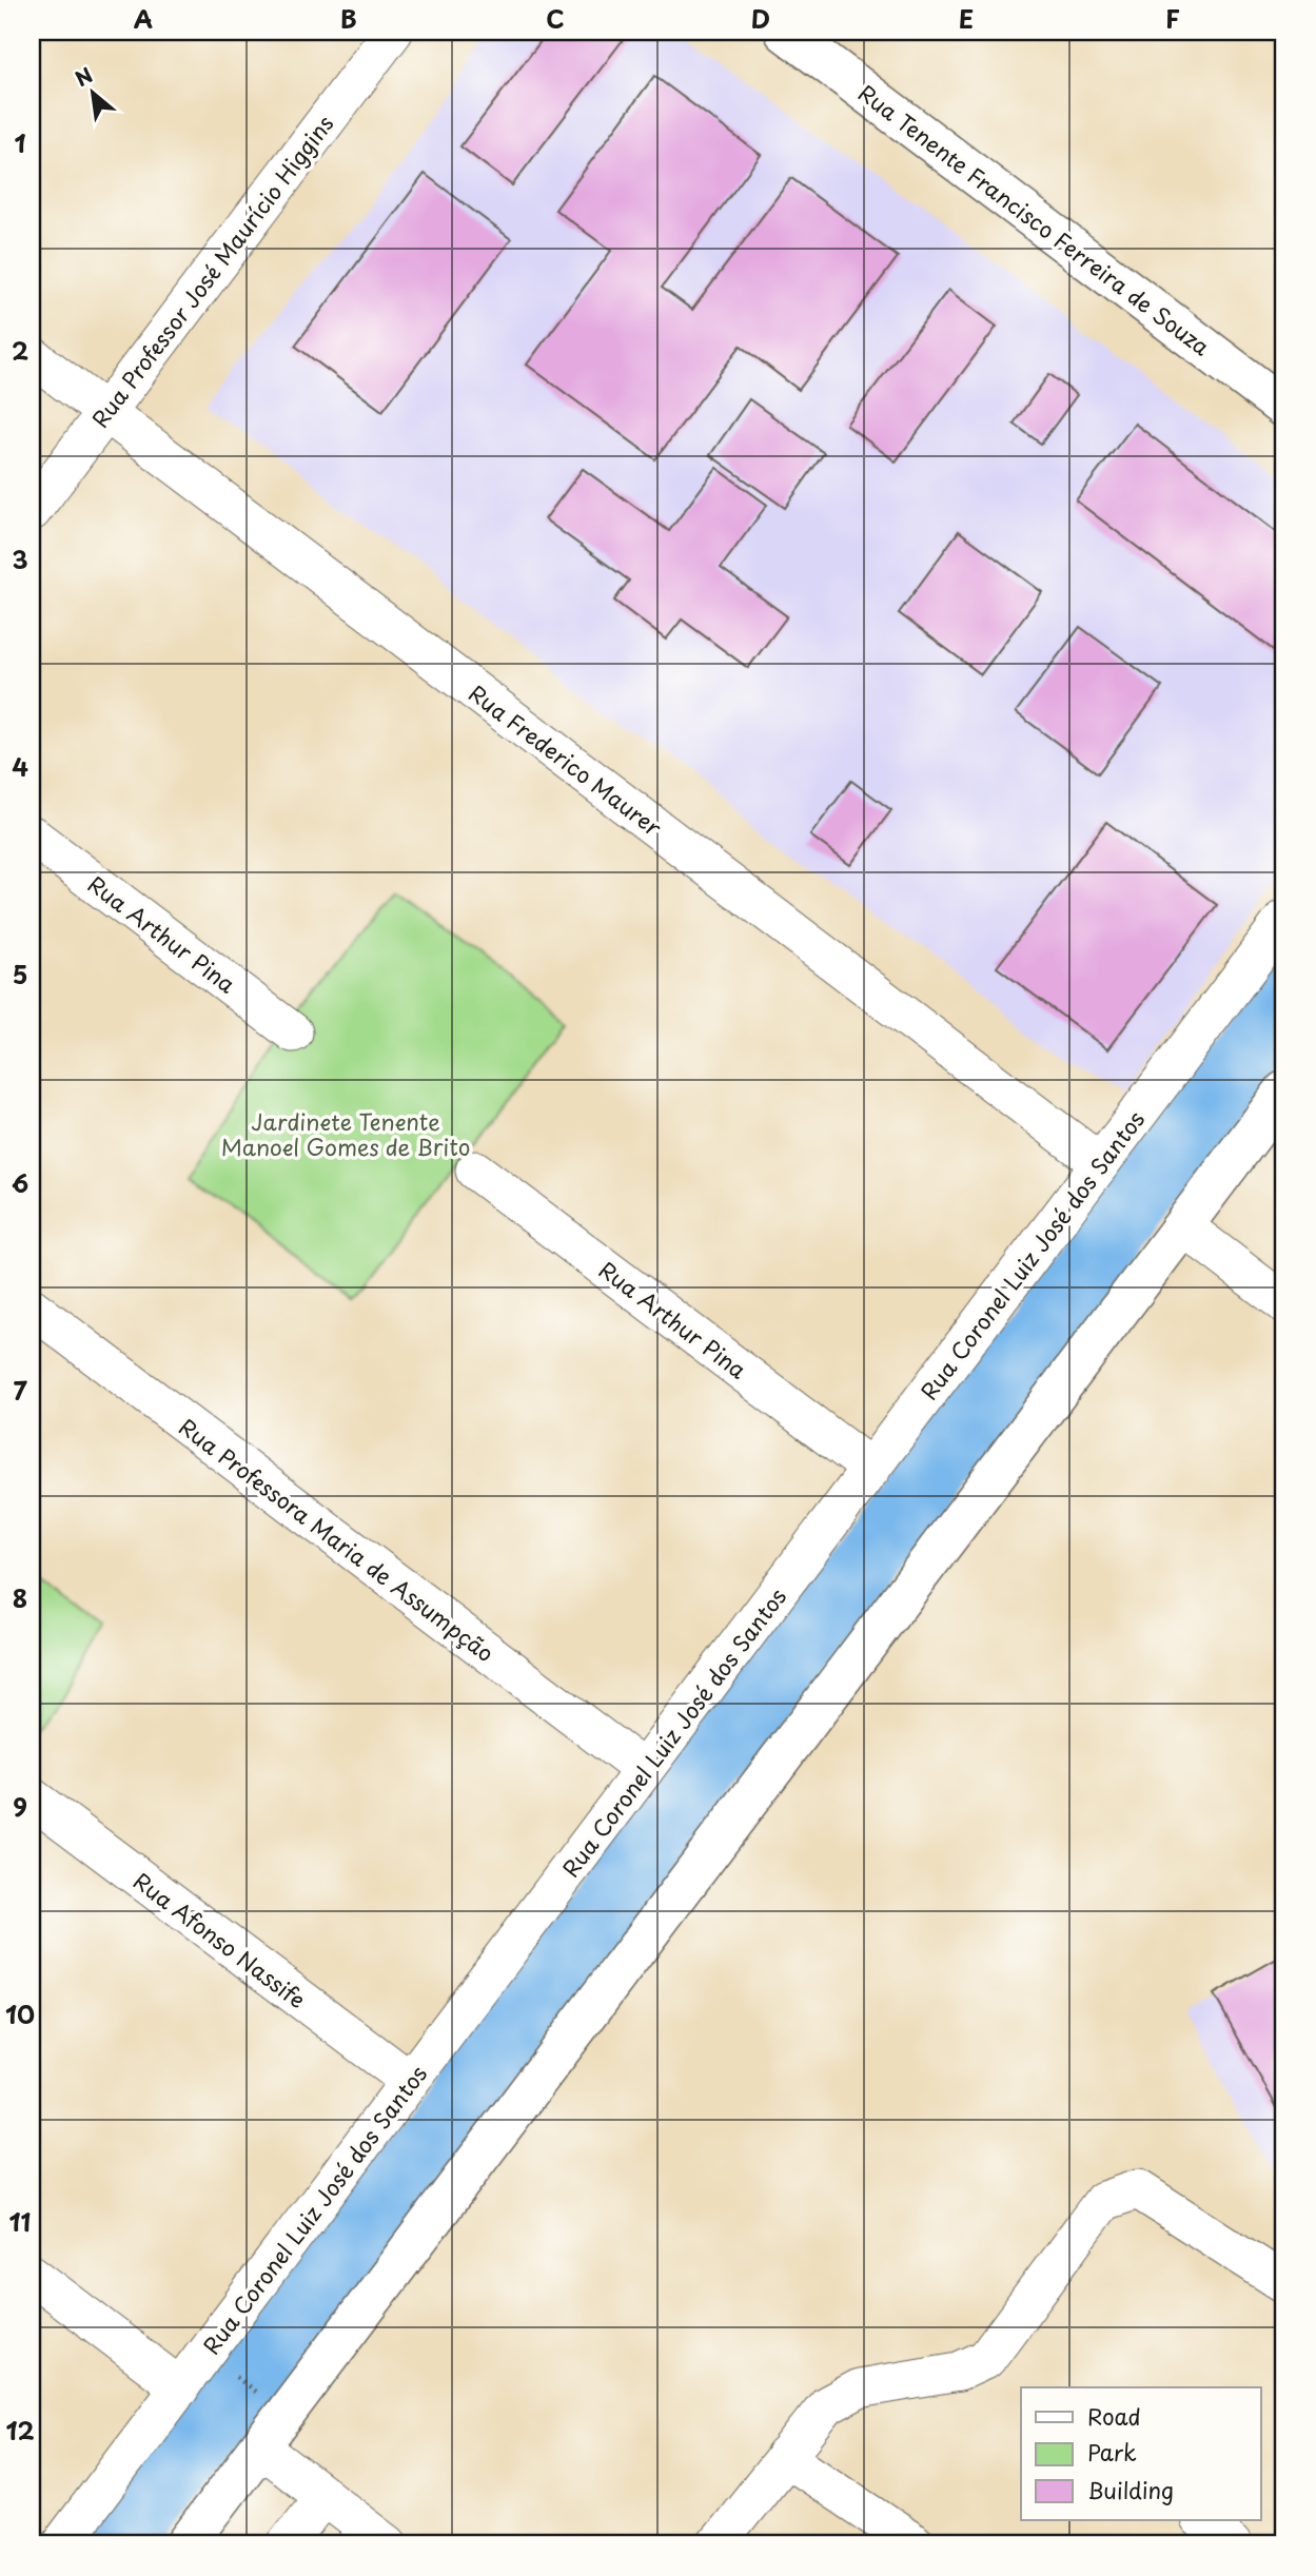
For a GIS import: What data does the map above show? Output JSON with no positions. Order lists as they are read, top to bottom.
{
  "streets": {
    "main road": ["Rua Tenente Francisco Ferreira de Souza"],
    "street": [
      "Rua Professor José Maurício Higgins",
      "Rua Frederico Maurer",
      "Rua Arthur Pina",
      "Rua Coronel Luiz José dos Santos",
      "Rua Professora Maria de Assumpção",
      "Rua Afonso Nassife"
    ]
  },
  "crossings": [
    ["Rua Professor José Maurício Higgins", "Rua Frederico Maurer"],
    ["Rua Frederico Maurer", "Rua Coronel Luiz José dos Santos"],
    ["Rua Arthur Pina", "Rua Coronel Luiz José dos Santos"],
    ["Rua Coronel Luiz José dos Santos", "Rua Professora Maria de Assumpção"],
    ["Rua Coronel Luiz José dos Santos", "Rua Afonso Nassife"]
  ],
  "parks": ["Jardinete Tenente Manoel Gomes de Brito"],
  "legend": ["Road", "Park", "Building"],
  "north": "top left",
  "grid": {
    "columns": [
      "A",
      "B",
      "C",
      "D",
      "E",
      "F"
    ],
    "rows": [
      "1",
      "2",
      "3",
      "4",
      "5",
      "6",
      "7",
      "8",
      "9",
      "10",
      "11",
      "12"
    ]
  }
}
